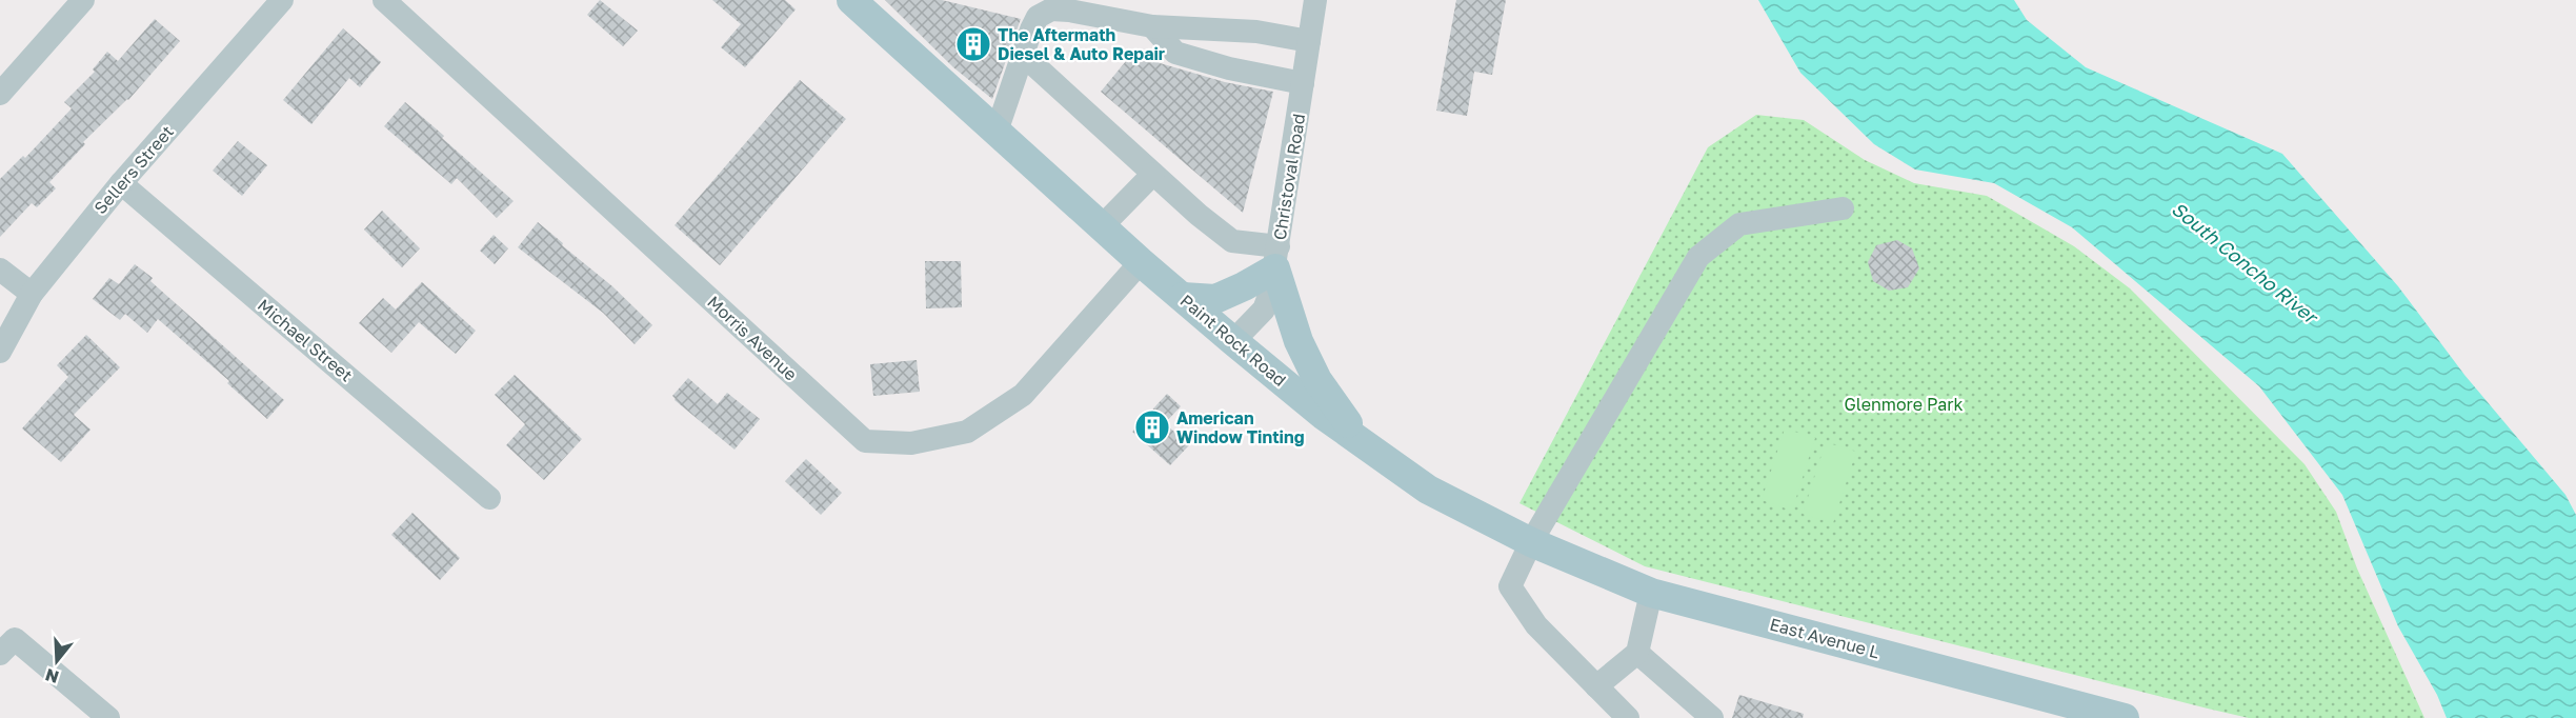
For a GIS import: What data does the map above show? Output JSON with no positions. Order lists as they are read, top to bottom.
{
  "streets": {
    "main road": ["Paint Rock Road", "East Avenue L"],
    "street": [
      "Sellers Street",
      "Christoval Road",
      "Morris Avenue",
      "Michael Street"
    ]
  },
  "crossings": [
    ["Sellers Street", "Michael Street"],
    ["Christoval Road", "Paint Rock Road"],
    ["Morris Avenue", "Paint Rock Road"],
    ["Paint Rock Road", "East Avenue L"]
  ],
  "water": ["South Concho River"],
  "parks": ["Glenmore Park"],
  "places": {
    "building": ["The Aftermath Diesel & Auto Repair", "American Window Tinting"]
  },
  "north": "bottom"
}
